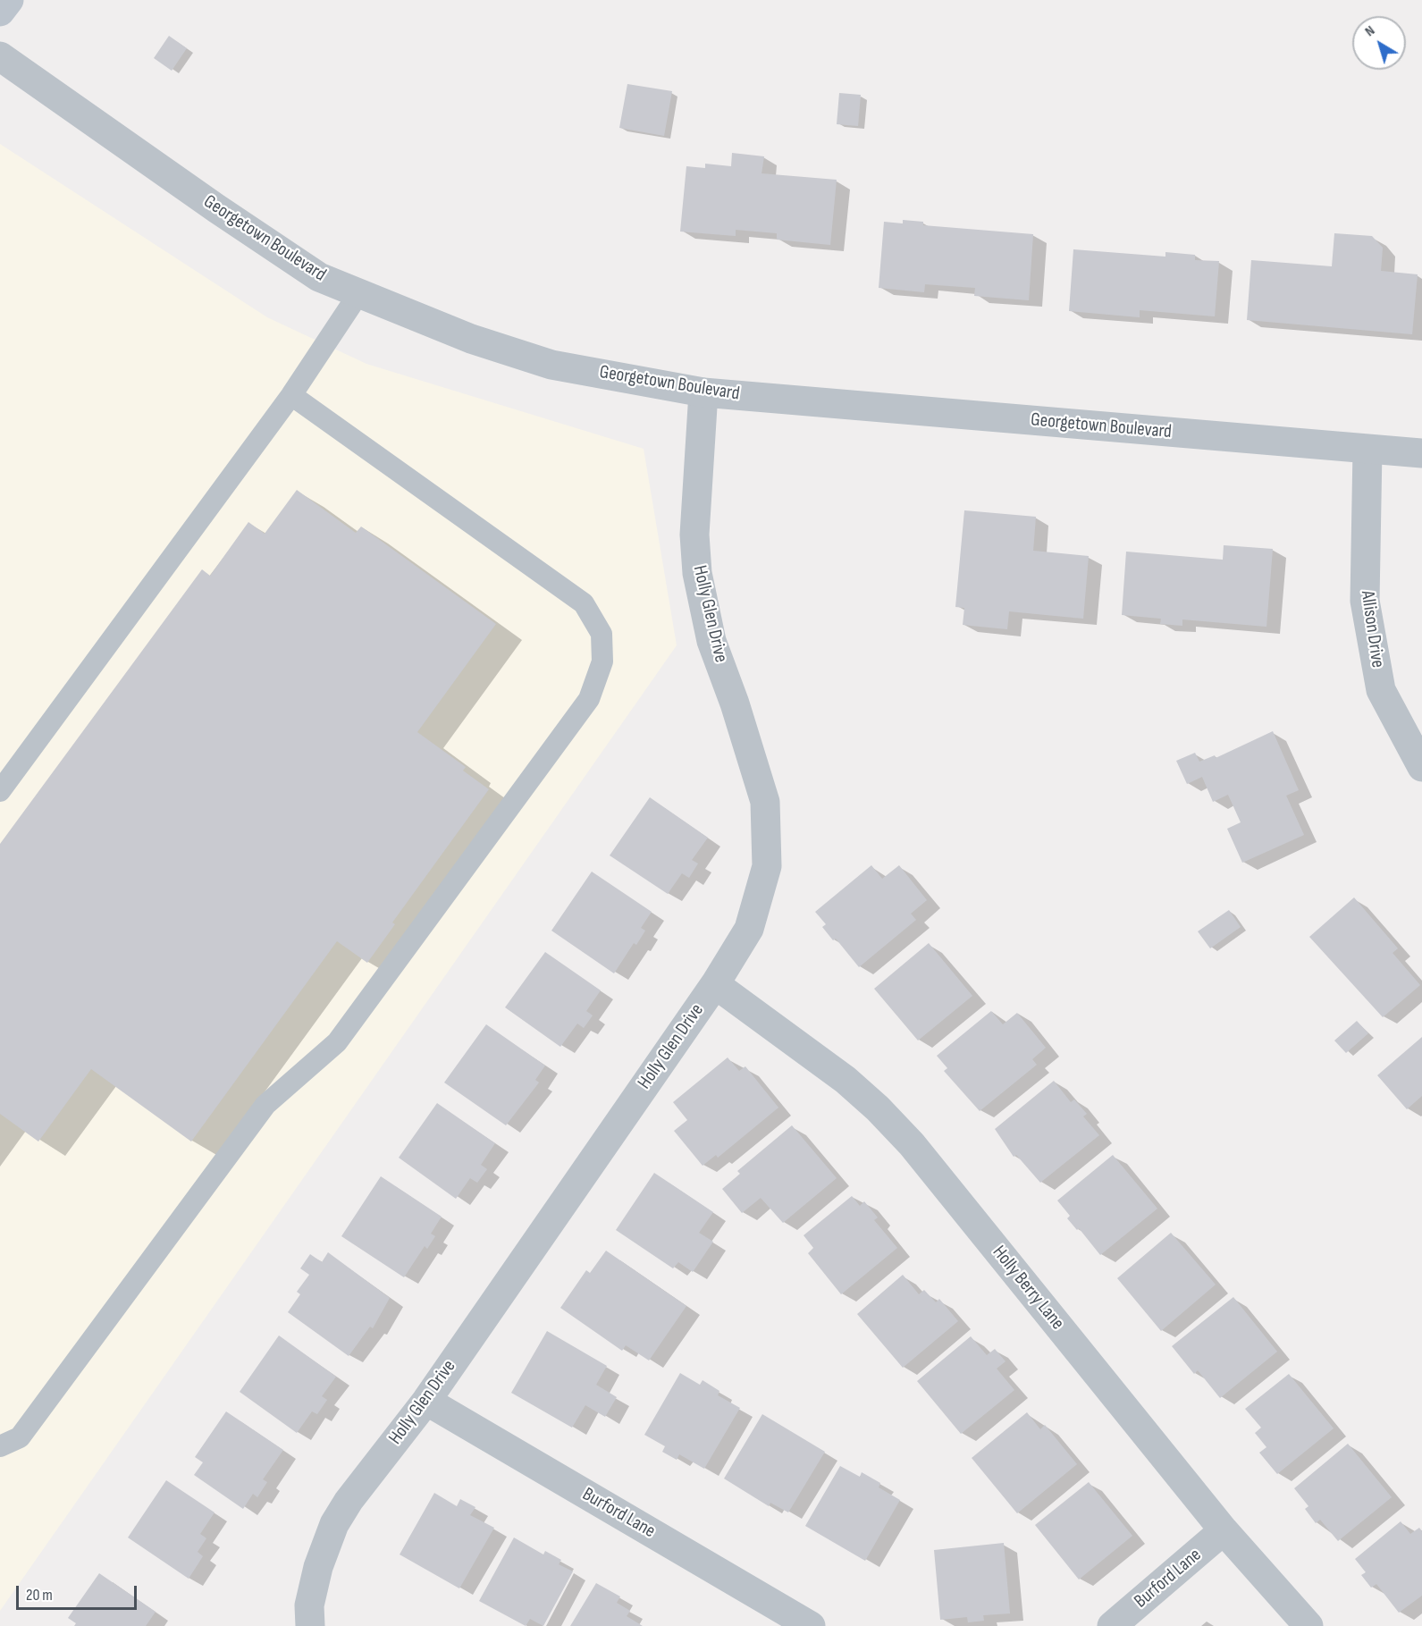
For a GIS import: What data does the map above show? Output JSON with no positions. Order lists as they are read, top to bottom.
{
  "streets": {
    "street": [
      "Georgetown Boulevard",
      "Holly Glen Drive",
      "Allison Drive",
      "Holly Berry Lane",
      "Burford Lane"
    ]
  },
  "crossings": [
    ["Georgetown Boulevard", "Holly Glen Drive"],
    ["Georgetown Boulevard", "Allison Drive"],
    ["Holly Glen Drive", "Holly Berry Lane"],
    ["Holly Glen Drive", "Burford Lane"],
    ["Holly Berry Lane", "Burford Lane"]
  ],
  "scale_bar": "20 m",
  "north": "top left"
}
